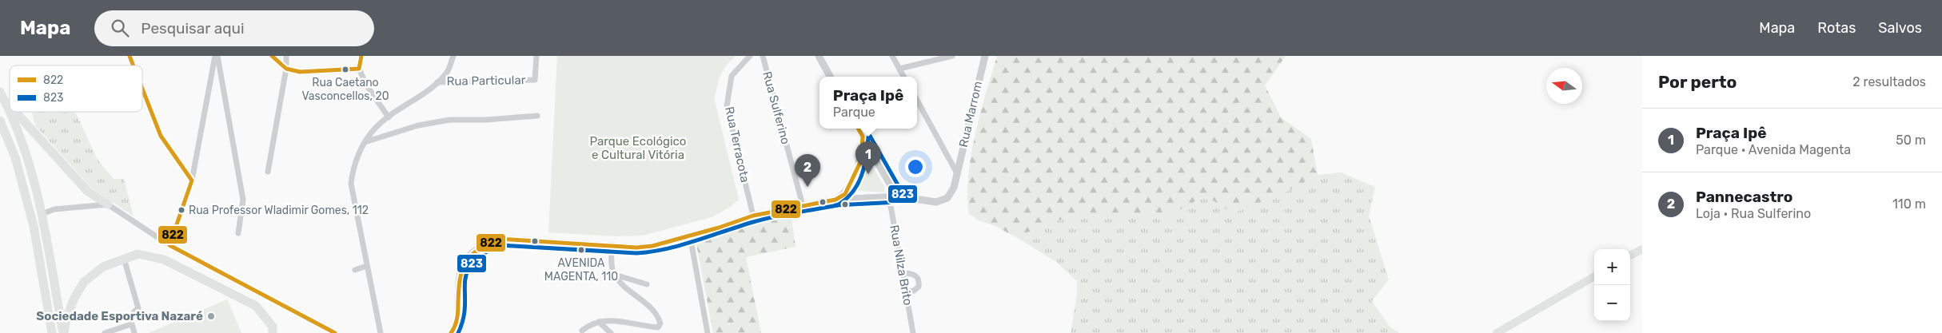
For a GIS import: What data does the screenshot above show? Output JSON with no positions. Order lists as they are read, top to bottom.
{
  "streets": {
    "street": [
      "Rua Particular",
      "Rua Sulferino",
      "Rua Marrom",
      "Rua Terracota",
      "Rua Nilza Brito"
    ]
  },
  "parks": ["Parque Ecológico e Cultural Vitória"],
  "places": [
    "Rua Caetano Vasconcellos, 20",
    "Rua Professor Wladimir Gomes, 112",
    "AVENIDA MAGENTA, 110",
    "Sociedade Esportiva Nazaré"
  ],
  "lines": ["transit line 822", "transit line 823"],
  "legend": ["822", "823"],
  "north": "left",
  "page": {
    "header": "Mapa",
    "search": "Pesquisar aqui",
    "nav": ["Mapa", "Rotas", "Salvos"],
    "heading": ["Por perto", "2 resultados"],
    "popup": ["Praça Ipê", "Parque"],
    "list": [
      {
        "mark": "1",
        "name": "Praça Ipê",
        "note": "Parque · Avenida Magenta",
        "value": "50 m"
      },
      {
        "mark": "2",
        "name": "Pannecastro",
        "note": "Loja · Rua Sulferino",
        "value": "110 m"
      }
    ],
    "pins": ["1", "2"],
    "map_buttons": ["+", "−"]
  }
}
